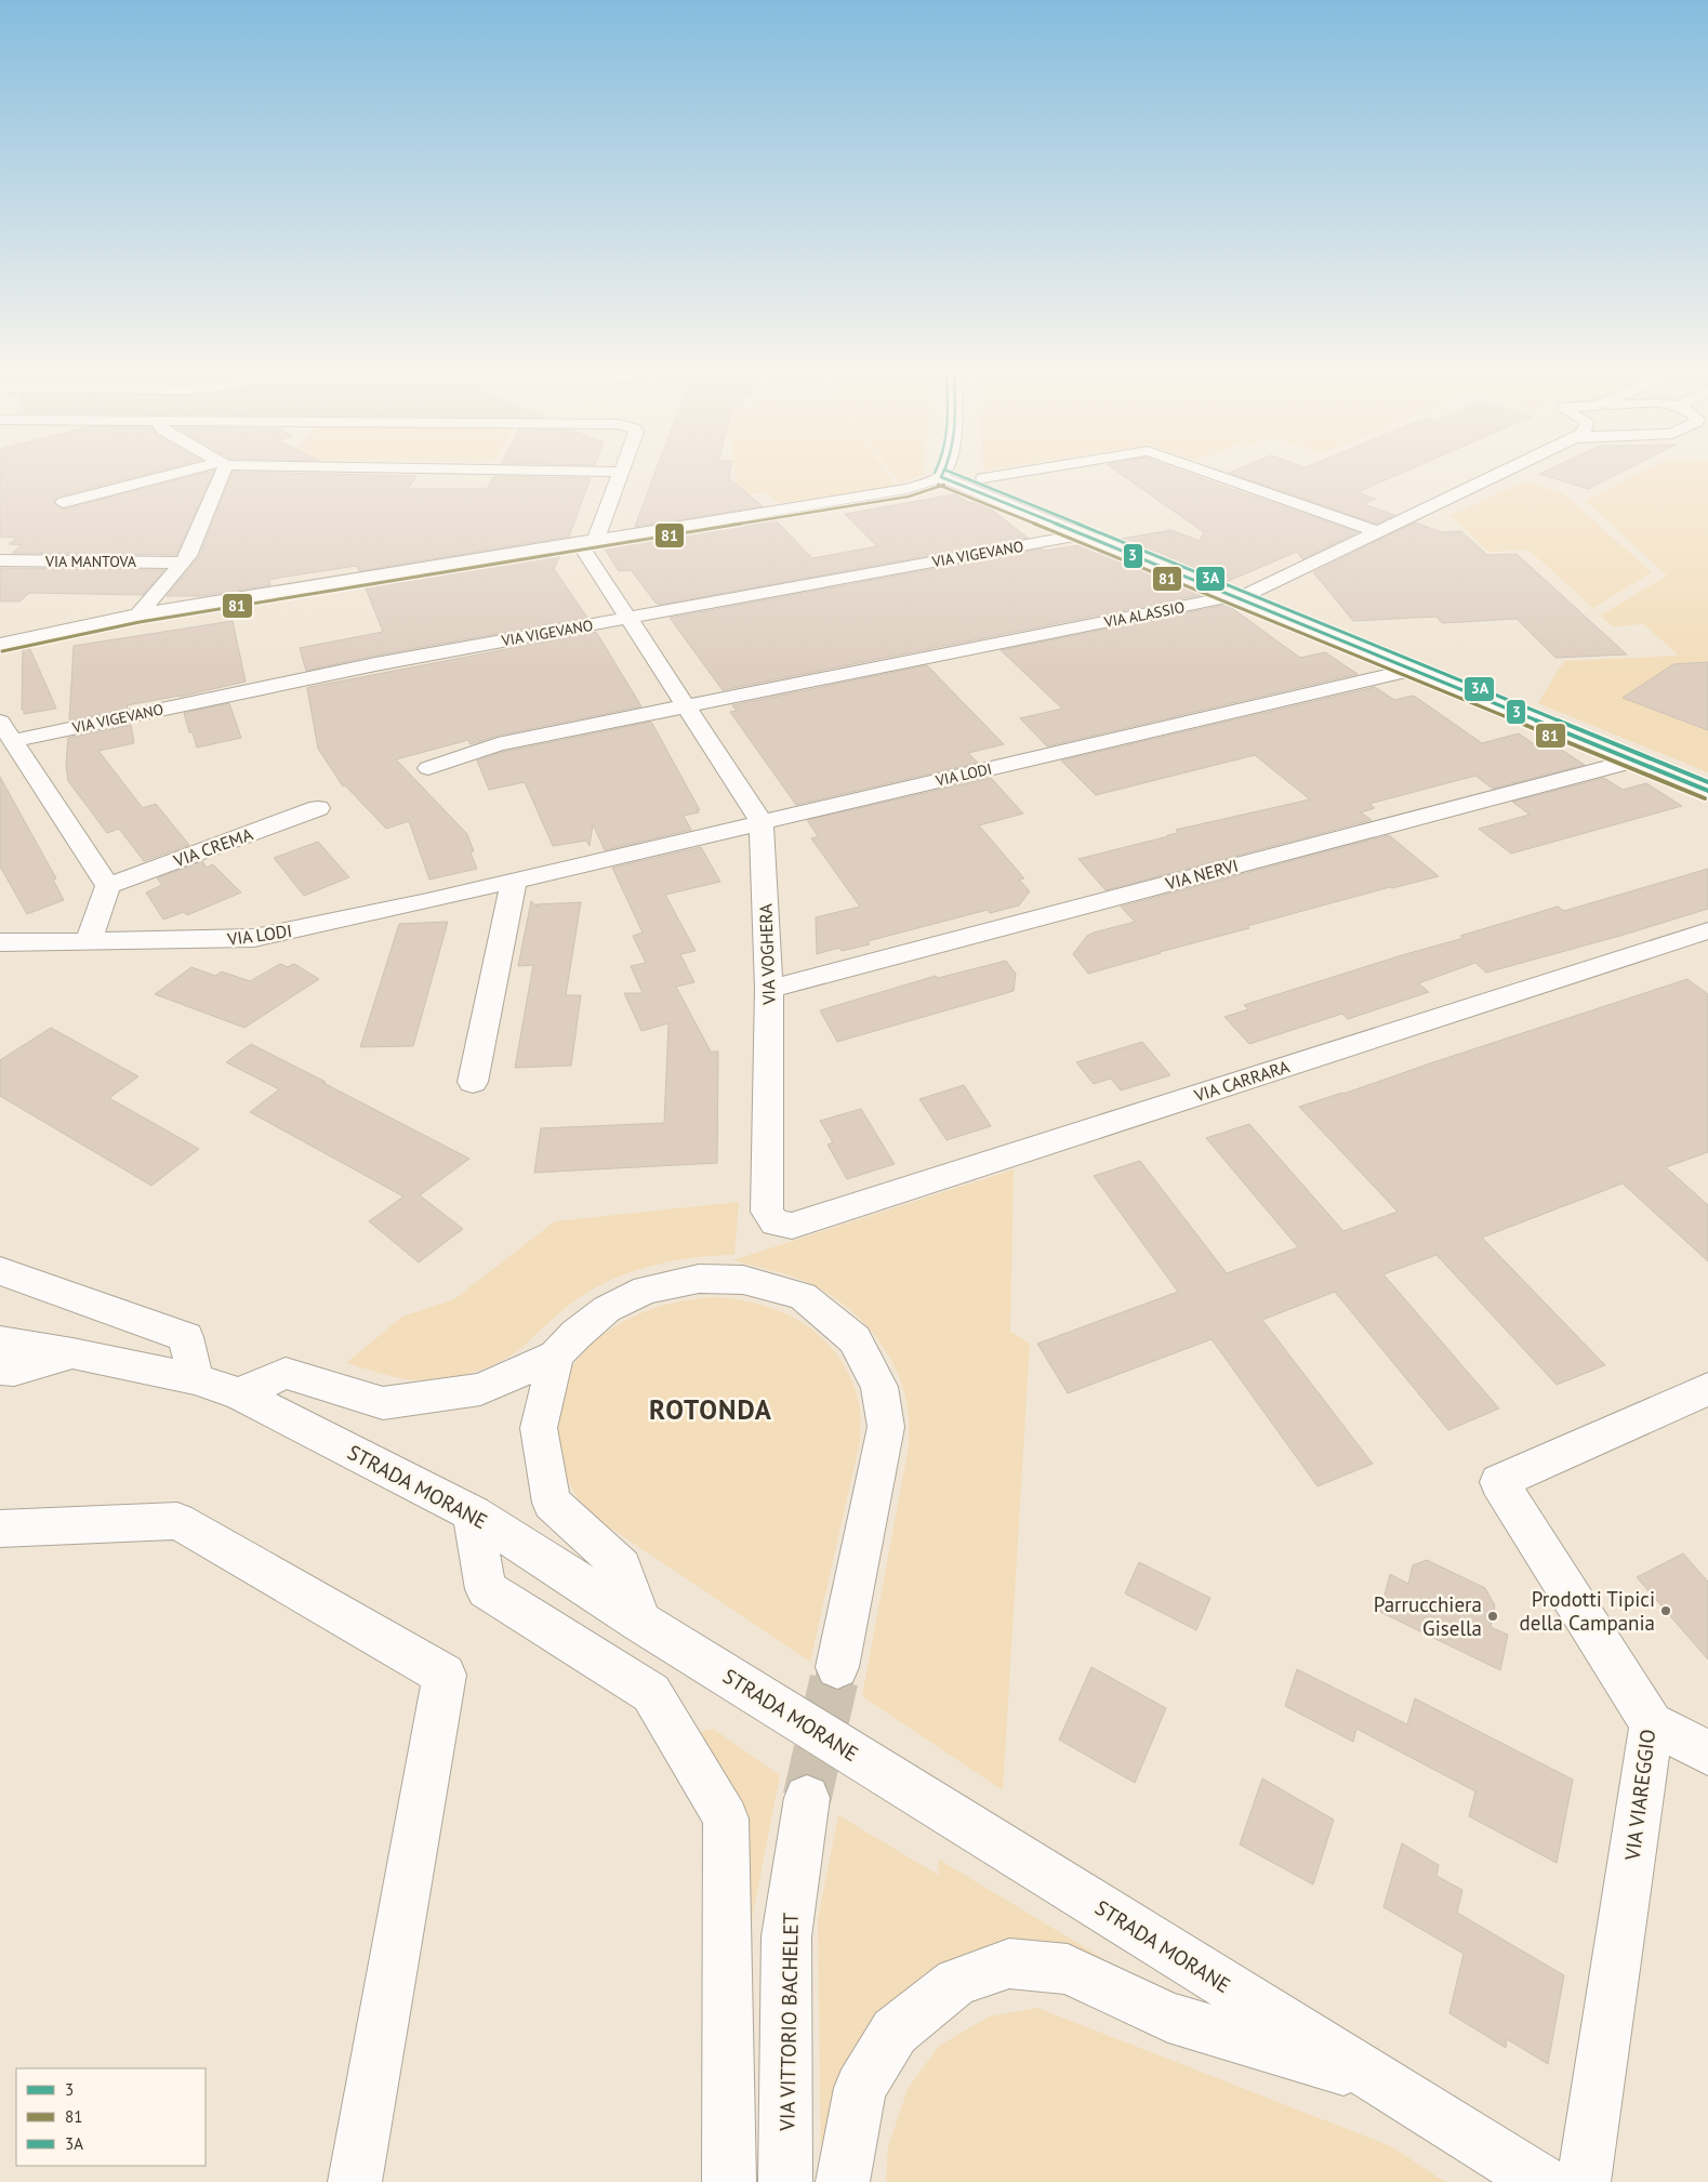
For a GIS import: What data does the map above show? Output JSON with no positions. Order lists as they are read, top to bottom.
{
  "streets": {
    "street": [
      "VIA VIGEVANO",
      "VIA MANTOVA",
      "VIA ALASSIO",
      "VIA LODI",
      "VIA CREMA",
      "VIA NERVI",
      "VIA VOGHERA",
      "VIA CARRARA",
      "STRADA MORANE",
      "VIA VIAREGGIO",
      "VIA VITTORIO BACHELET"
    ]
  },
  "crossings": [
    ["VIA LODI", "VIA VOGHERA"],
    ["VIA NERVI", "VIA VOGHERA"],
    ["VIA VOGHERA", "VIA CARRARA"]
  ],
  "districts": ["ROTONDA"],
  "places": ["Prodotti Tipici della Campania", "Parrucchiera Gisella"],
  "lines": ["transit line 3", "transit line 3A", "transit line 81"],
  "legend": ["3", "81", "3A"]
}
